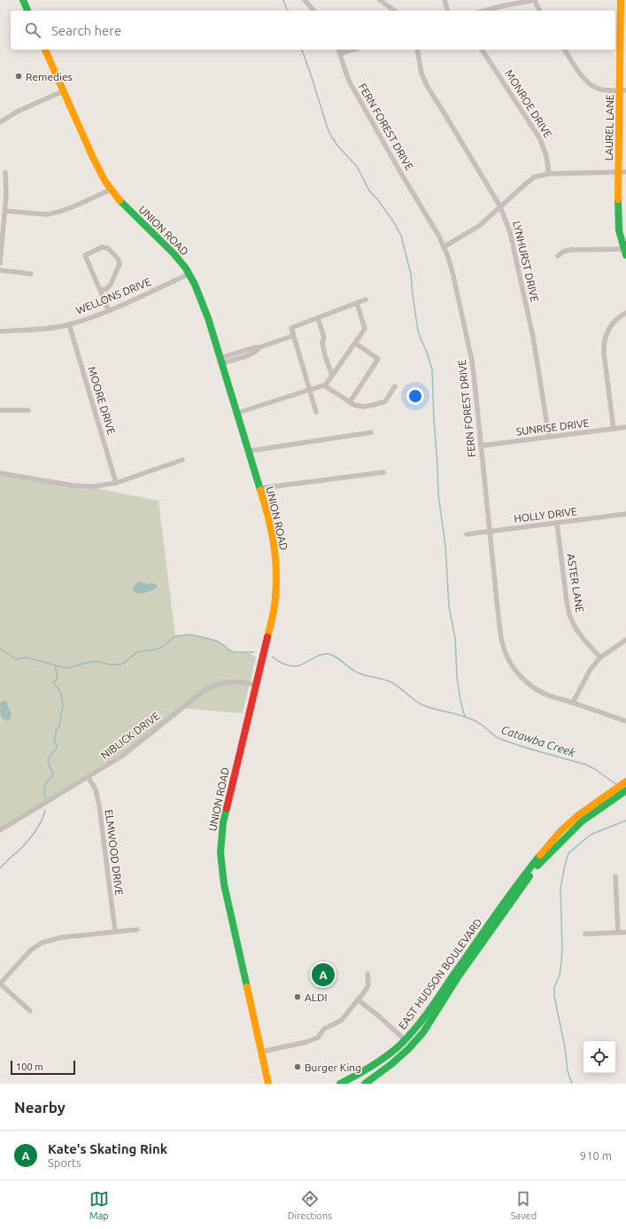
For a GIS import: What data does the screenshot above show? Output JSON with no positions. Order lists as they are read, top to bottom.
{
  "streets": {
    "main road": ["LAUREL LANE", "UNION ROAD", "EAST HUDSON BOULEVARD"],
    "street": [
      "MONROE DRIVE",
      "FERN FOREST DRIVE",
      "LYNHURST DRIVE",
      "WELLONS DRIVE",
      "MOORE DRIVE",
      "SUNRISE DRIVE",
      "HOLLY DRIVE",
      "ASTER LANE",
      "NIBLICK DRIVE",
      "ELMWOOD DRIVE"
    ]
  },
  "crossings": [
    ["FERN FOREST DRIVE", "SUNRISE DRIVE"],
    ["FERN FOREST DRIVE", "HOLLY DRIVE"],
    ["UNION ROAD", "WELLONS DRIVE"],
    ["UNION ROAD", "NIBLICK DRIVE"],
    ["LYNHURST DRIVE", "SUNRISE DRIVE"],
    ["WELLONS DRIVE", "MOORE DRIVE"],
    ["HOLLY DRIVE", "ASTER LANE"],
    ["NIBLICK DRIVE", "ELMWOOD DRIVE"]
  ],
  "water": ["Catawba Creek"],
  "places": ["Remedies", "ALDI", "Burger King"],
  "scale_bar": "100 m",
  "page": {
    "search": "Search here",
    "pins": "A",
    "scale": "100 m",
    "heading": "Nearby",
    "list": [
      {
        "mark": "A",
        "name": "Kate's Skating Rink",
        "note": "Sports",
        "value": "910 m"
      }
    ],
    "nav": ["Map", "Directions", "Saved"]
  }
}
